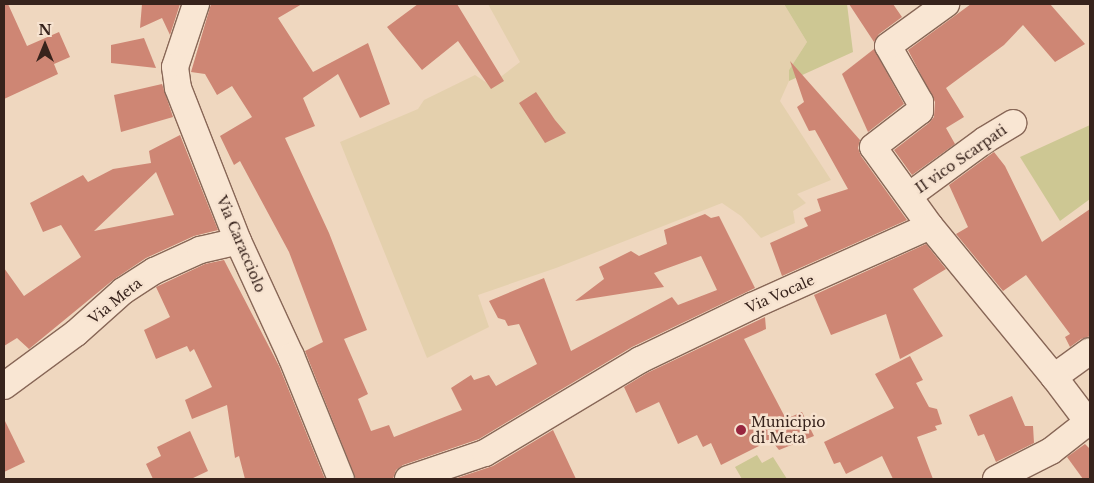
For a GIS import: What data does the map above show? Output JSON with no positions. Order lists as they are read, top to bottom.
{
  "streets": {
    "street": [
      "II vico Scarpati",
      "Via Caracciolo",
      "Via Vocale",
      "Via Meta"
    ]
  },
  "crossings": [
    ["Via Caracciolo", "Via Meta"]
  ],
  "places": ["Municipio di Meta"],
  "north": "top"
}
